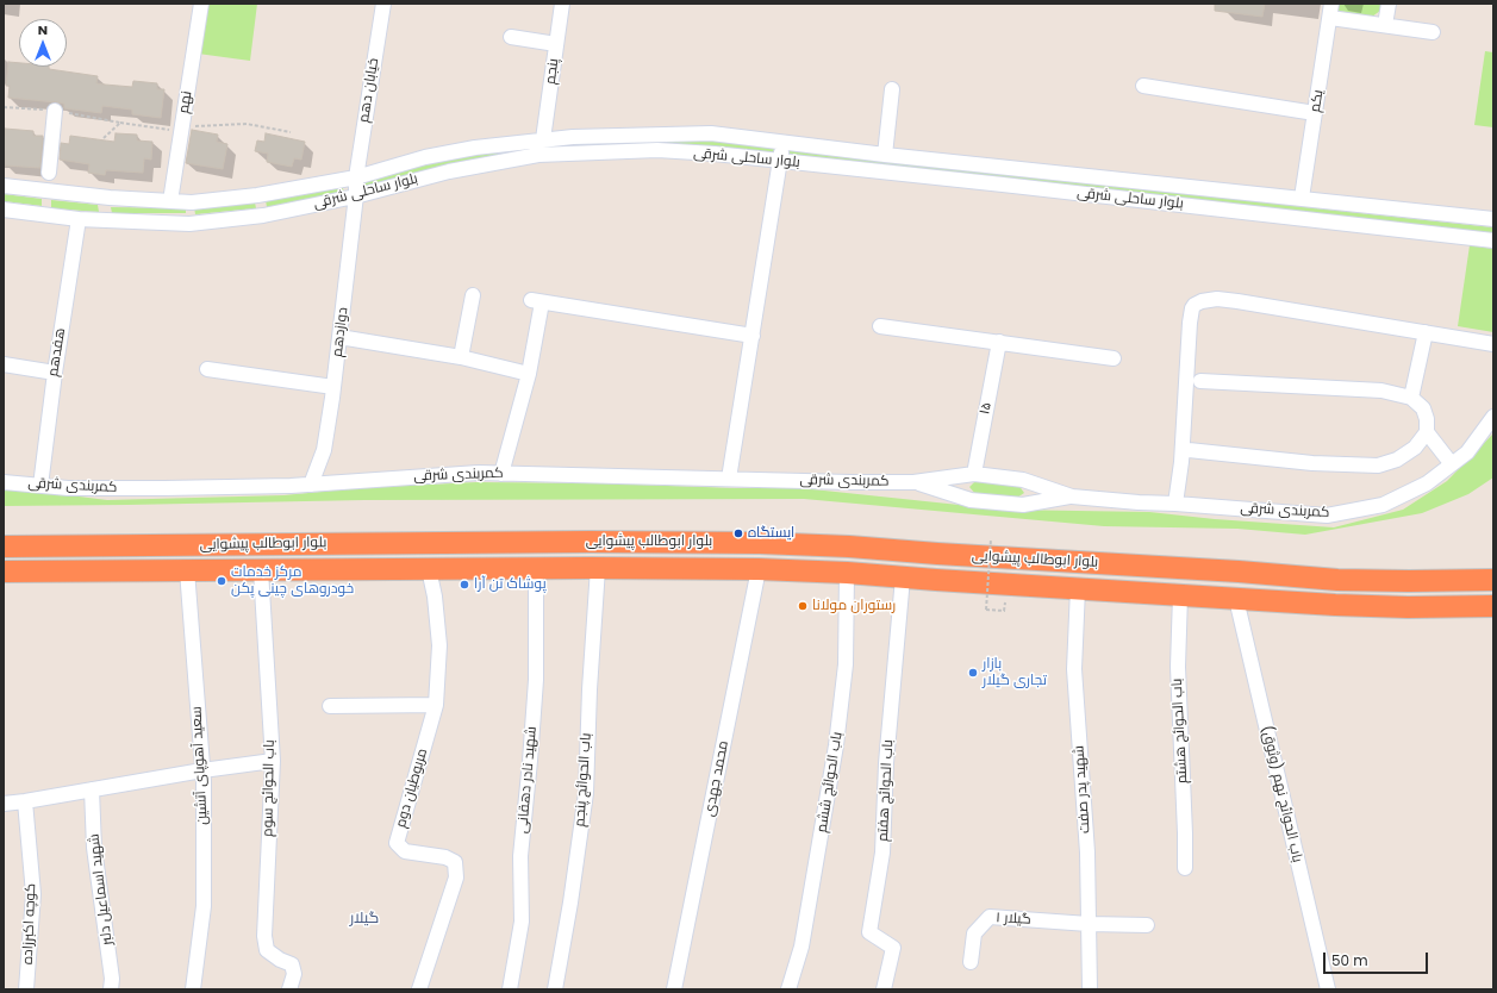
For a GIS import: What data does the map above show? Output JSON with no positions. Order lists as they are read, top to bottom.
{
  "streets": {
    "highway": ["بلوار ابوطالب پیشوایی"],
    "street": [
      "پنجم",
      "خیابان دهم",
      "یکم",
      "نهم",
      "بلوار ساحلی شرقی",
      "دوازدهم",
      "هفدهم",
      "۱۵",
      "کمربندی شرقی",
      "باب الحوائج هشتم",
      "سعید آهوپای آتشین",
      "محمد جهدی",
      "شهید نادر دهقانی",
      "باب الحوائج پنجم",
      "باب الحوائج ششم",
      "باب الحوائج سوم",
      "مربوطیان دوم",
      "شهید پدر صفت",
      "باب الحوائج هفتم",
      "باب الحوائج نهم (وثوق)",
      "شهید اسماعیل دلبر",
      "گیلار ۱",
      "کوچه اکبرزاده"
    ]
  },
  "crossings": [
    ["پنجم", "بلوار ساحلی شرقی"],
    ["خیابان دهم", "بلوار ساحلی شرقی"],
    ["خیابان دهم", "دوازدهم"],
    ["یکم", "بلوار ساحلی شرقی"],
    ["نهم", "بلوار ساحلی شرقی"],
    ["بلوار ساحلی شرقی", "دوازدهم"],
    ["بلوار ساحلی شرقی", "هفدهم"],
    ["دوازدهم", "کمربندی شرقی"],
    ["هفدهم", "کمربندی شرقی"],
    ["۱۵", "کمربندی شرقی"],
    ["بلوار ابوطالب پیشوایی", "باب الحوائج هشتم"],
    ["بلوار ابوطالب پیشوایی", "سعید آهوپای آتشین"],
    ["بلوار ابوطالب پیشوایی", "محمد جهدی"],
    ["بلوار ابوطالب پیشوایی", "شهید نادر دهقانی"],
    ["بلوار ابوطالب پیشوایی", "باب الحوائج پنجم"],
    ["بلوار ابوطالب پیشوایی", "باب الحوائج ششم"],
    ["بلوار ابوطالب پیشوایی", "باب الحوائج سوم"],
    ["بلوار ابوطالب پیشوایی", "مربوطیان دوم"],
    ["بلوار ابوطالب پیشوایی", "شهید پدر صفت"],
    ["بلوار ابوطالب پیشوایی", "باب الحوائج هفتم"],
    ["بلوار ابوطالب پیشوایی", "باب الحوائج نهم (وثوق)"],
    ["شهید پدر صفت", "گیلار ۱"]
  ],
  "districts": ["گیلار"],
  "places": [
    "ایستگاه",
    "مرکز خدمات خودروهای چینی پکن",
    "پوشاک تن آرا",
    "رستوران مولانا",
    "بازار تجاری گیلار"
  ],
  "scale_bar": "50 m",
  "north": "top"
}
